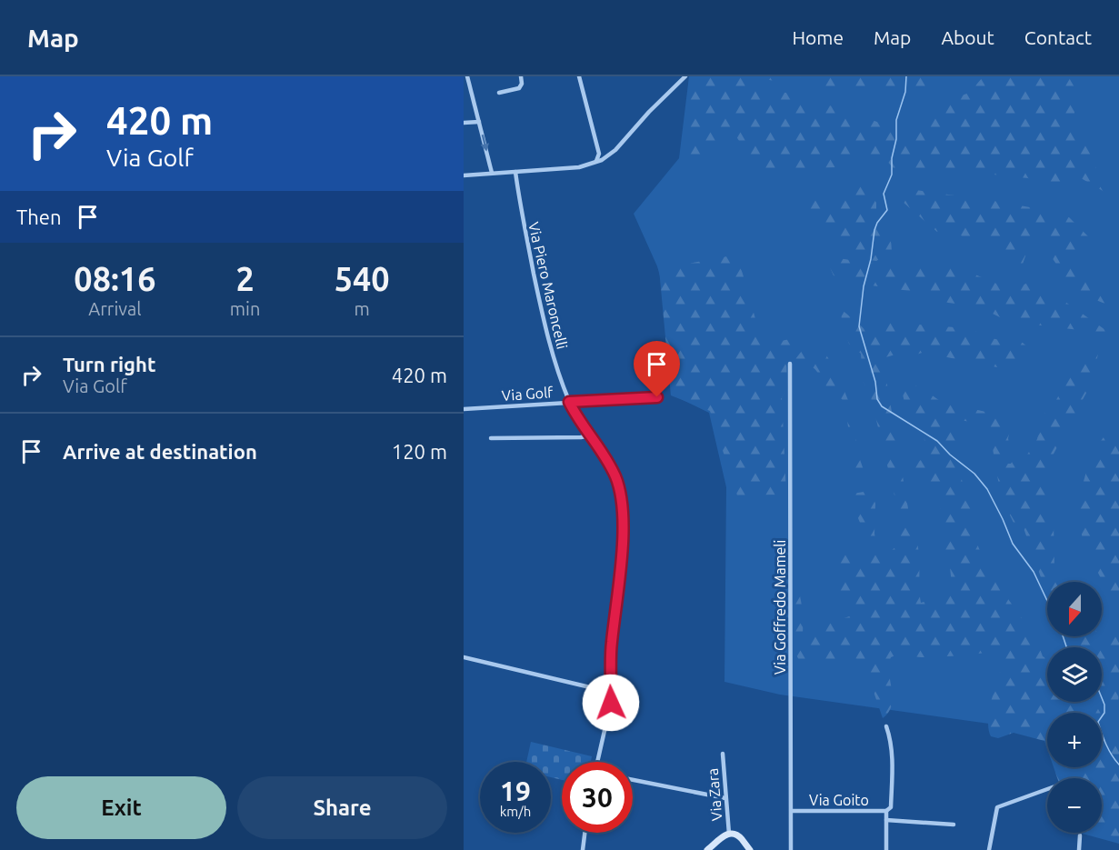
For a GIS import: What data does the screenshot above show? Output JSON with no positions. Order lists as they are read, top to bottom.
{
  "streets": {
    "street": [
      "Via Piero Maroncelli",
      "Via Golf",
      "Via Goffredo Mameli",
      "Via Zara",
      "Via Goito"
    ]
  },
  "crossings": [
    ["Via Piero Maroncelli", "Via Golf"],
    ["Via Goffredo Mameli", "Via Goito"]
  ],
  "north": "bottom",
  "page": {
    "header": "Map",
    "nav": [
      "Home",
      "Map",
      "About",
      "Contact"
    ],
    "turn": ["420 m", "Via Golf"],
    "then": "Then",
    "eta": [
      "08:16",
      "Arrival",
      "2",
      "min",
      "540",
      "m"
    ],
    "list": [
      {
        "name": "Turn right",
        "note": "Via Golf",
        "value": "420 m"
      },
      {
        "name": "Arrive at destination",
        "value": "120 m"
      }
    ],
    "map_buttons": ["+", "−"],
    "speed": "19 km/h",
    "limit": "30",
    "buttons": ["Exit", "Share"]
  }
}
